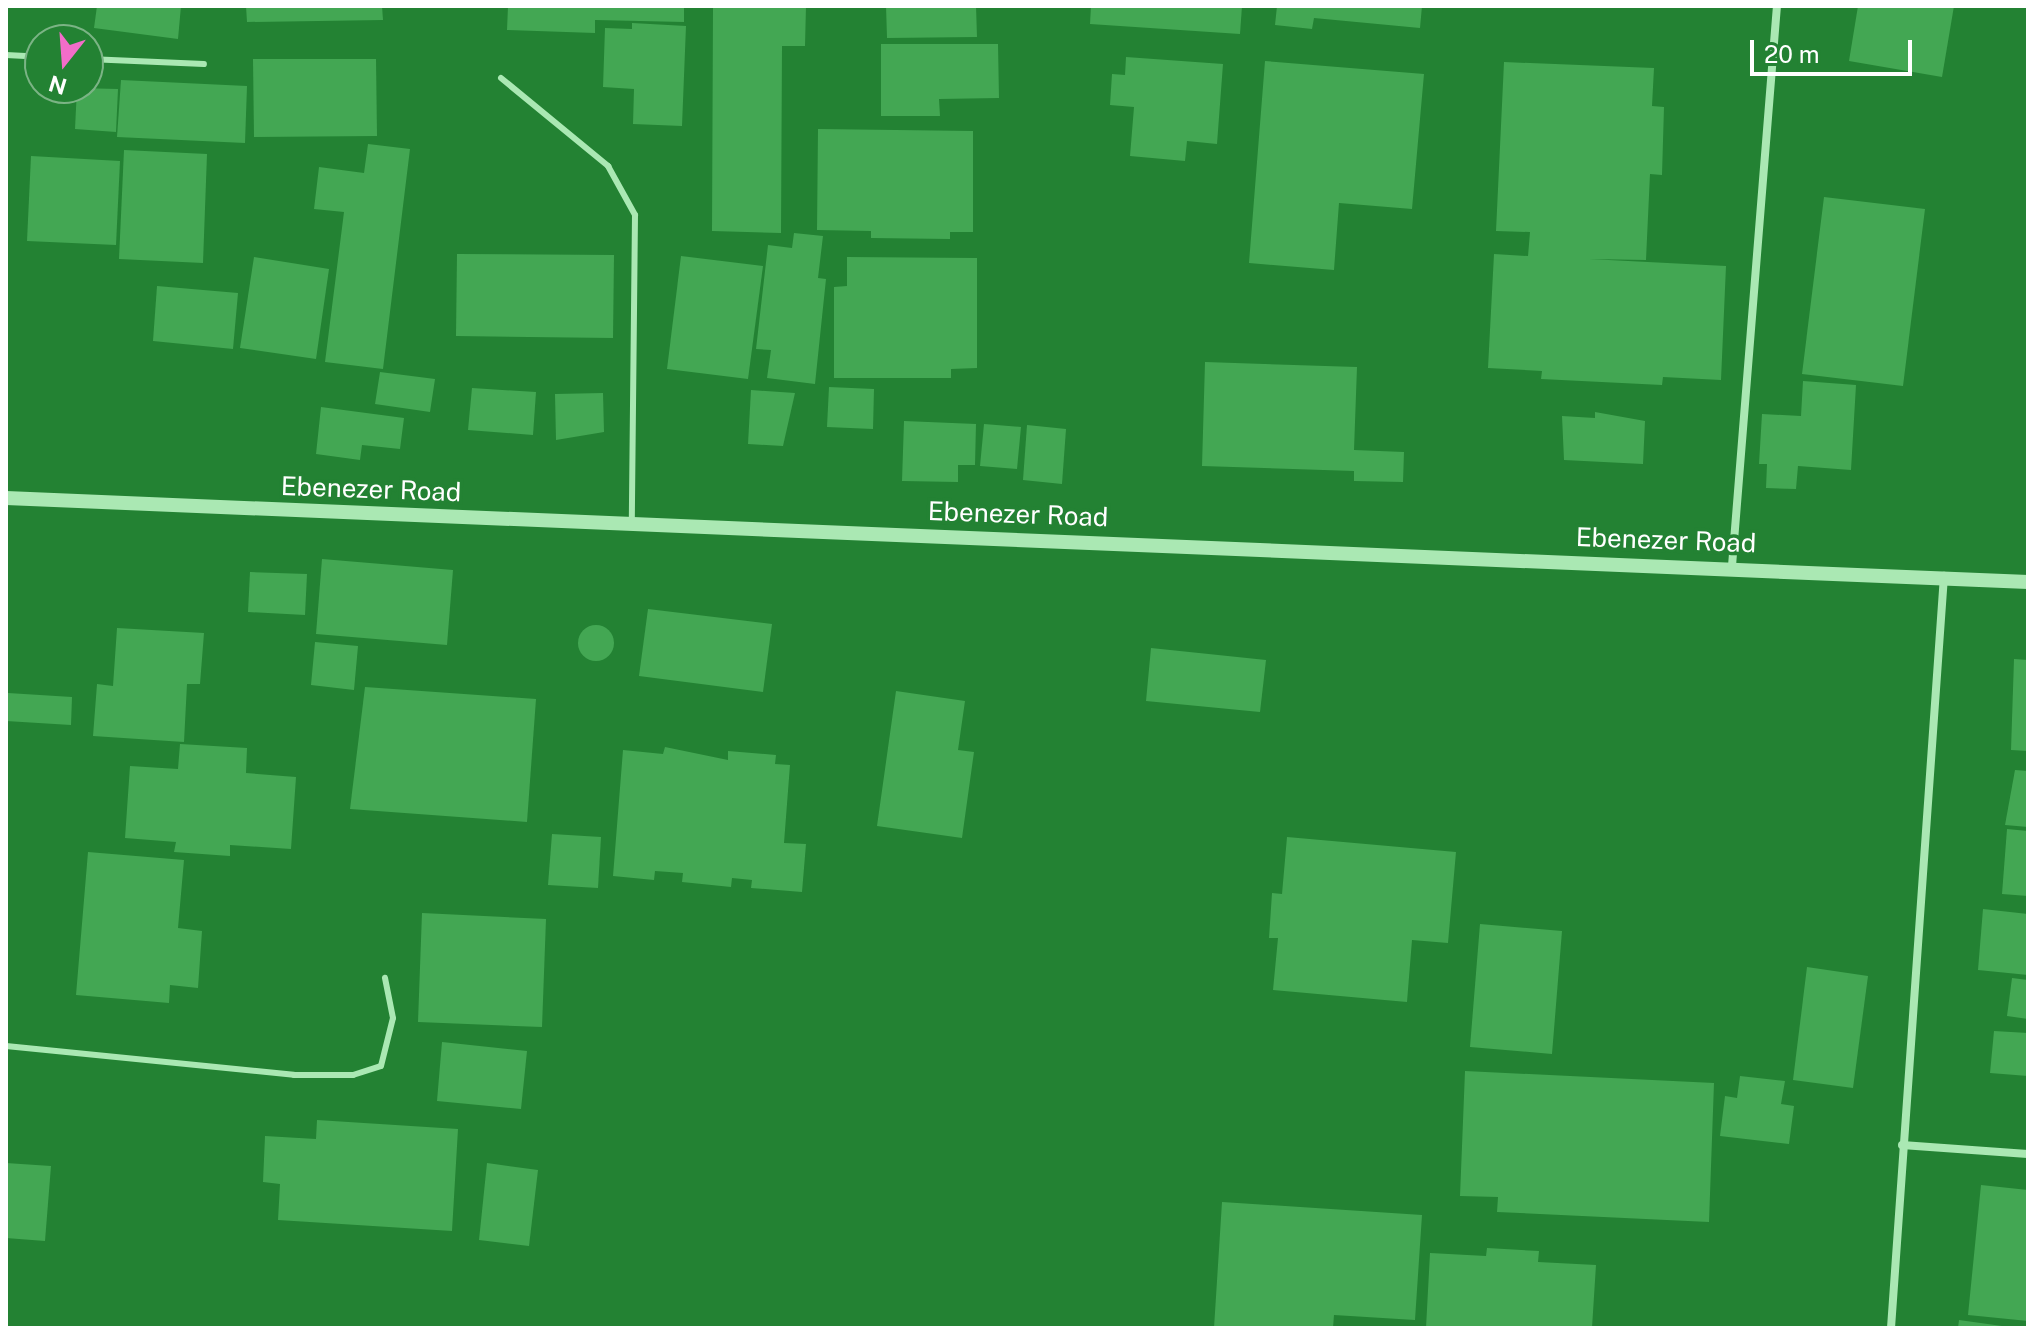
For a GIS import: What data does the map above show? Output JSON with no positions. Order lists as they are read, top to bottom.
{
  "streets": {
    "street": ["Ebenezer Road"]
  },
  "scale_bar": "20 m",
  "north": "bottom"
}
